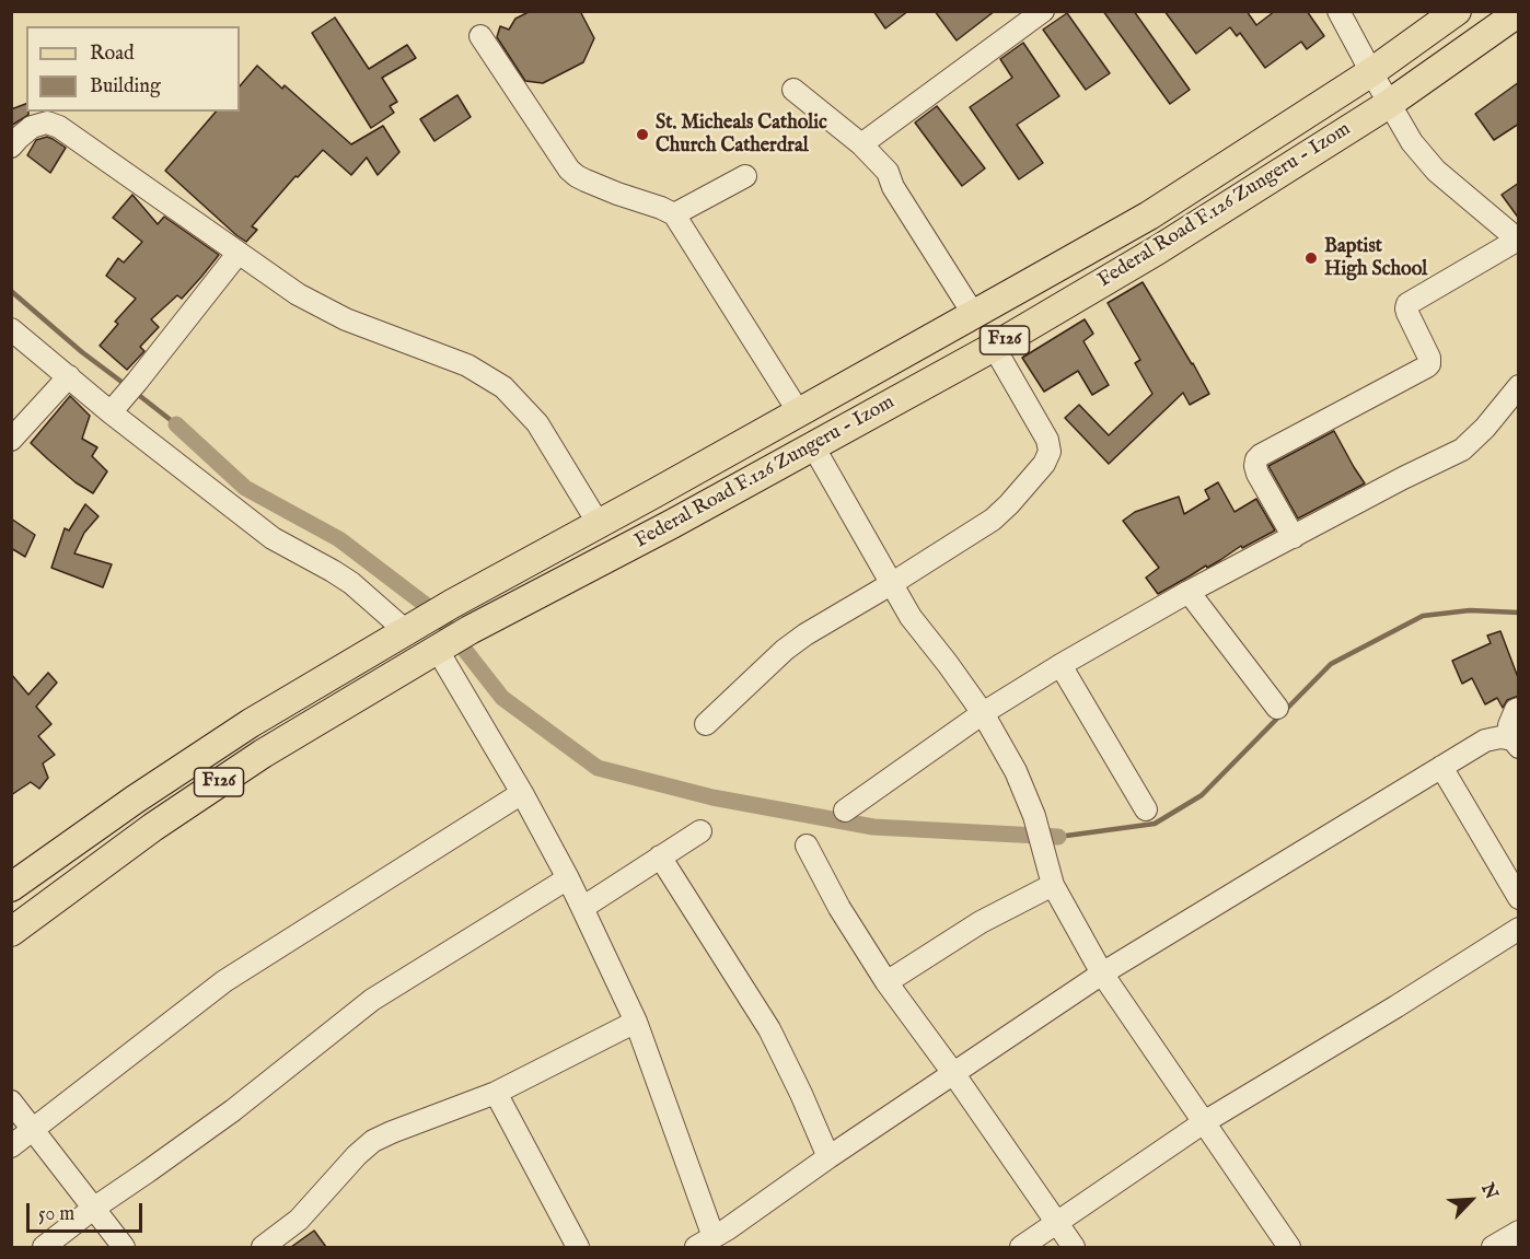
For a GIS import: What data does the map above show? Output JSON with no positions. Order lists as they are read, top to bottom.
{
  "streets": {
    "main road": ["Federal Road F.126 Zungeru - Izom", "F126"]
  },
  "places": ["St. Micheals Catholic Church Catherdral", "Baptist High School"],
  "legend": ["Road", "Building"],
  "scale_bar": "50 m",
  "north": "top right"
}
